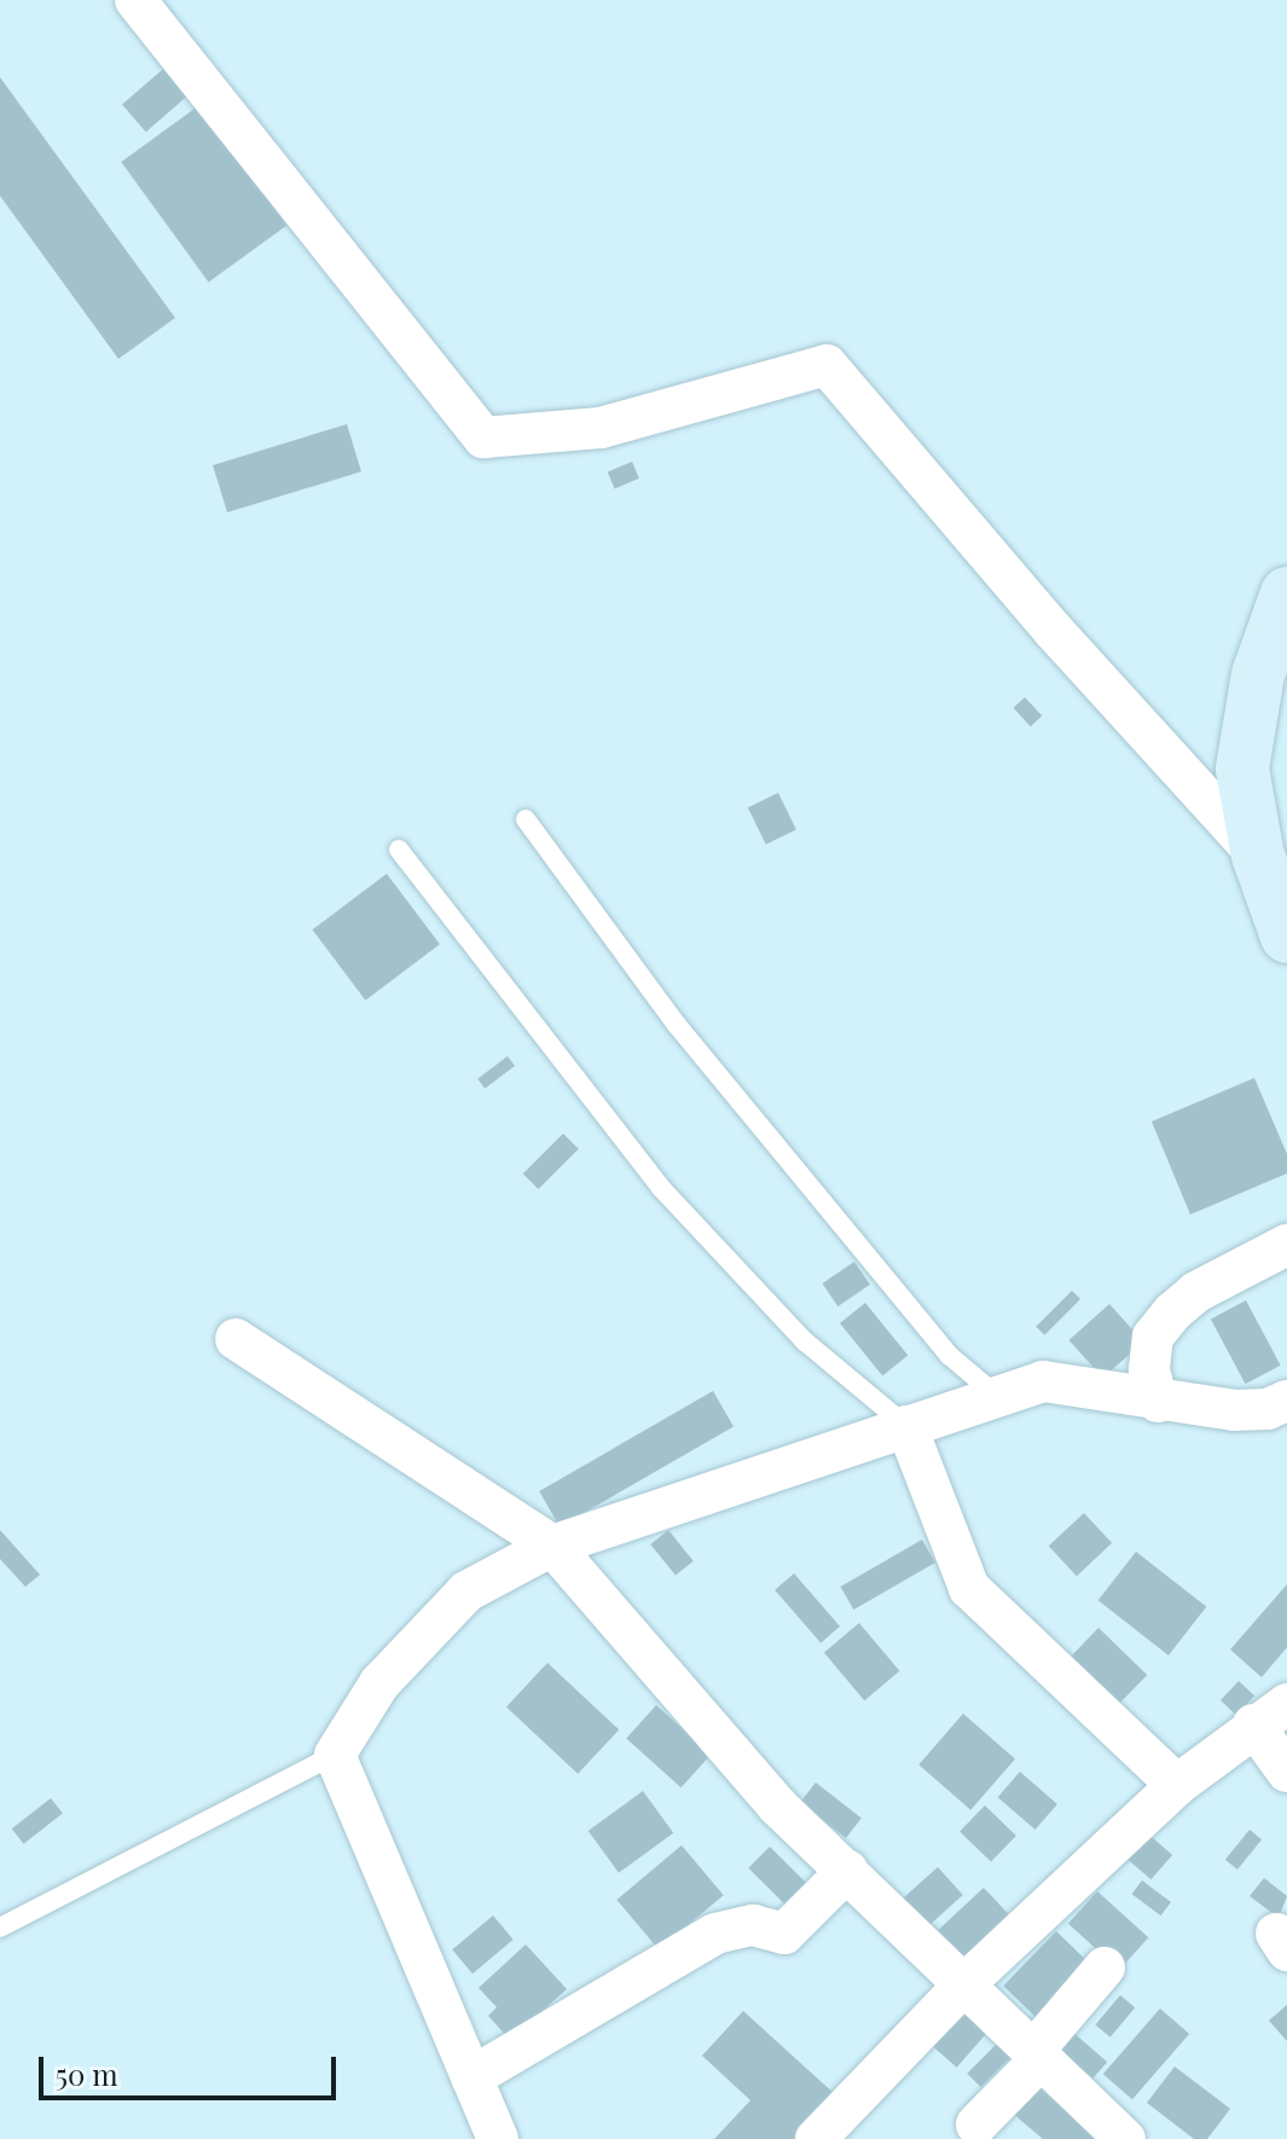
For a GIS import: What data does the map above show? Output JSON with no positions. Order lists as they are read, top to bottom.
{
  "scale_bar": "50 m"
}
